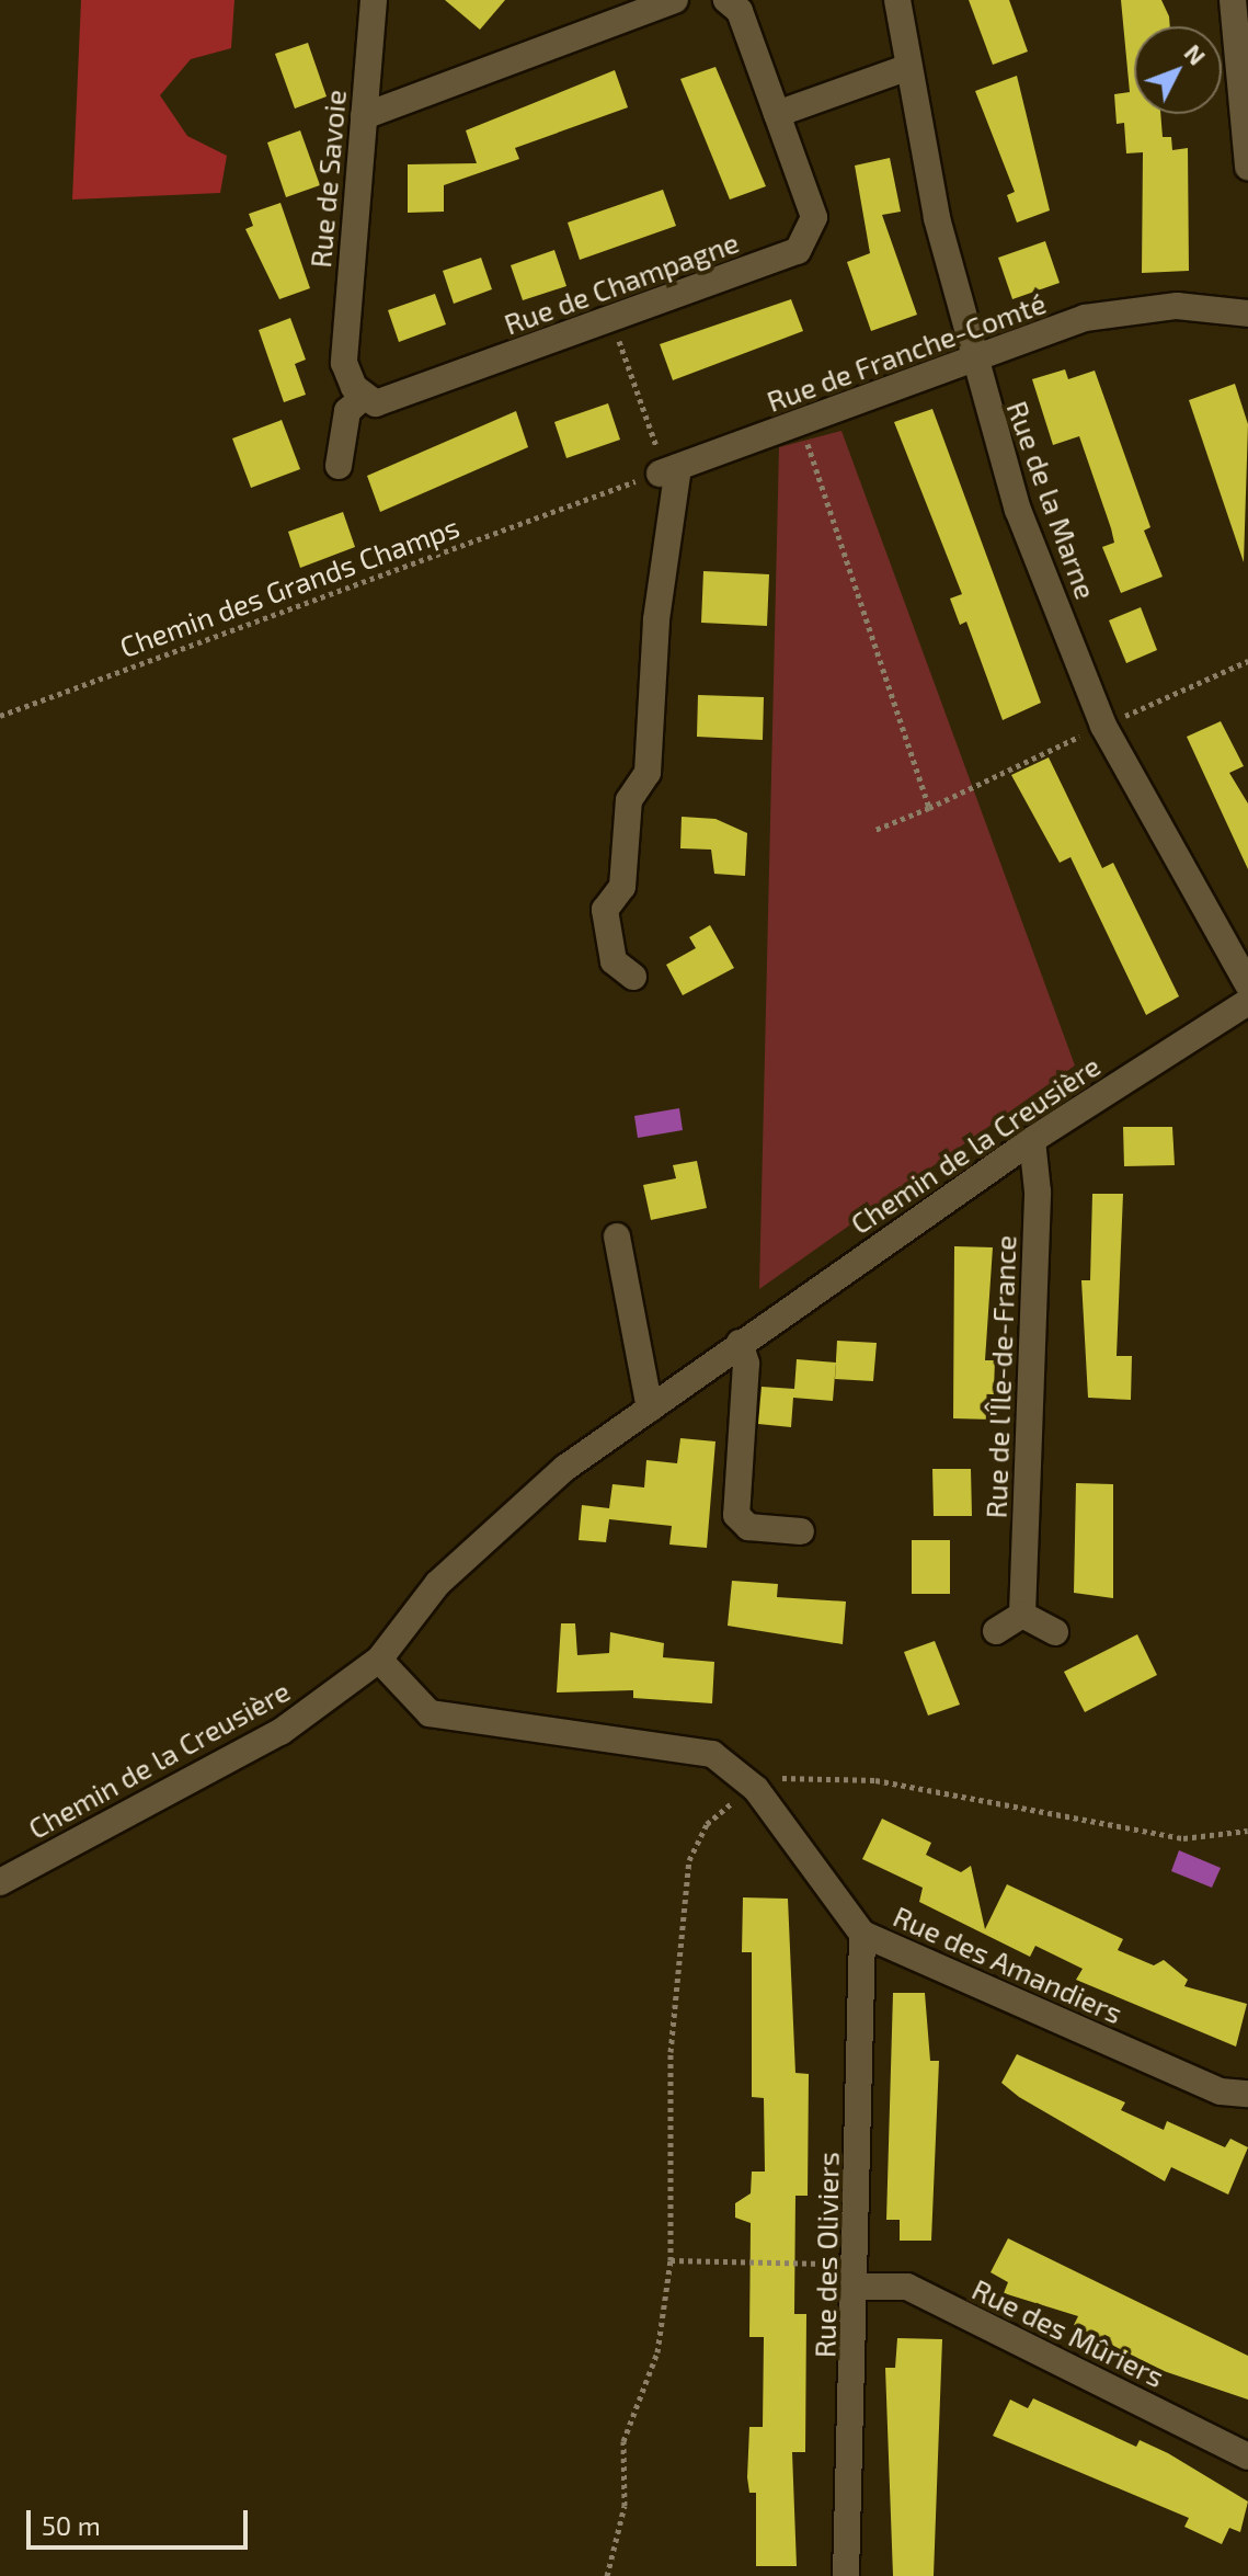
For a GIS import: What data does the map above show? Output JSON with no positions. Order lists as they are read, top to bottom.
{
  "streets": {
    "street": [
      "Rue de Savoie",
      "Rue de Champagne",
      "Rue de Franche-Comté",
      "Rue de la Marne",
      "Chemin de la Creusière",
      "Rue de l'Île-de-France",
      "Rue des Amandiers",
      "Rue des Oliviers",
      "Rue des Mûriers"
    ],
    "path": ["Chemin des Grands Champs"]
  },
  "crossings": [
    ["Rue de Savoie", "Rue de Champagne"],
    ["Rue de Franche-Comté", "Rue de la Marne"],
    ["Rue de Franche-Comté", "Chemin des Grands Champs"],
    ["Chemin de la Creusière", "Rue de l'Île-de-France"],
    ["Chemin de la Creusière", "Rue des Amandiers"],
    ["Rue des Amandiers", "Rue des Oliviers"],
    ["Rue des Oliviers", "Rue des Mûriers"]
  ],
  "scale_bar": "50 m",
  "north": "top right"
}
